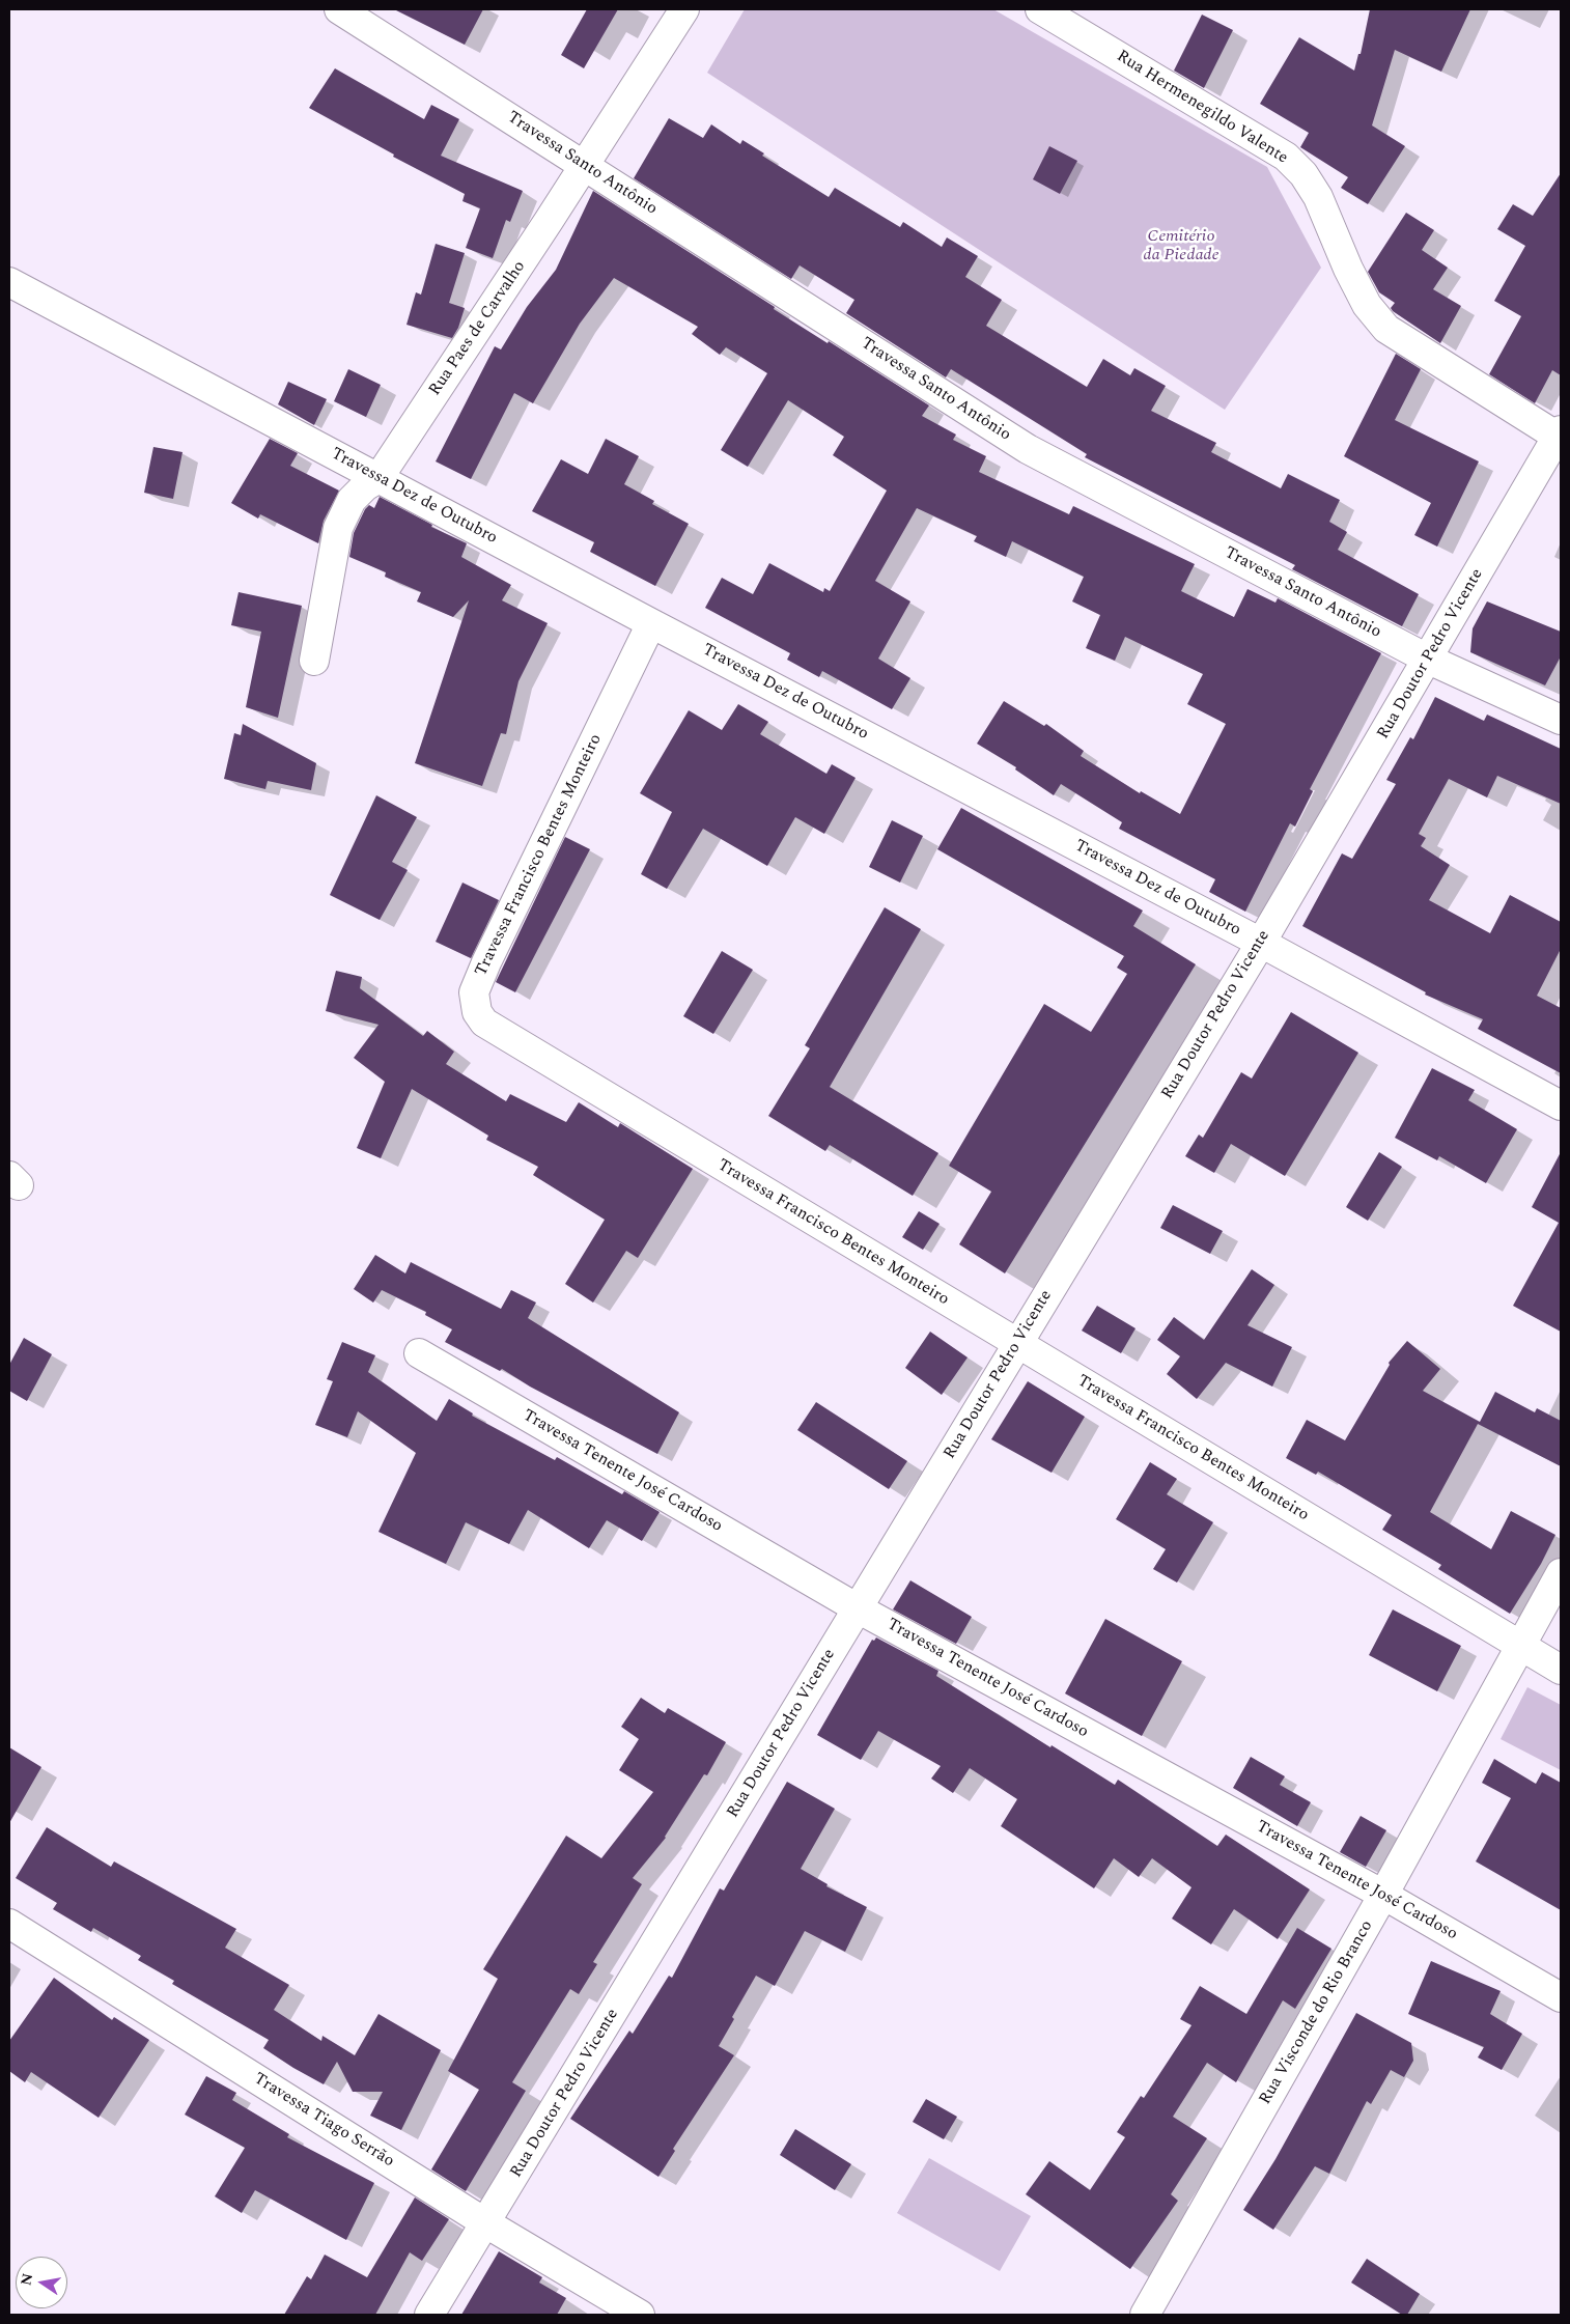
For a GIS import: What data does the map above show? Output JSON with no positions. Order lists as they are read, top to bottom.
{
  "streets": {
    "street": [
      "Rua Hermenegildo Valente",
      "Travessa Santo Antônio",
      "Rua Paes de Carvalho",
      "Travessa Dez de Outubro",
      "Rua Doutor Pedro Vicente",
      "Travessa Francisco Bentes Monteiro",
      "Travessa Tenente José Cardoso",
      "Rua Visconde do Rio Branco",
      "Travessa Tiago Serrão"
    ]
  },
  "crossings": [
    ["Rua Hermenegildo Valente", "Rua Doutor Pedro Vicente"],
    ["Travessa Santo Antônio", "Rua Paes de Carvalho"],
    ["Travessa Santo Antônio", "Rua Doutor Pedro Vicente"],
    ["Rua Paes de Carvalho", "Travessa Dez de Outubro"],
    ["Travessa Dez de Outubro", "Rua Doutor Pedro Vicente"],
    ["Travessa Dez de Outubro", "Travessa Francisco Bentes Monteiro"],
    ["Rua Doutor Pedro Vicente", "Travessa Francisco Bentes Monteiro"],
    ["Rua Doutor Pedro Vicente", "Travessa Tenente José Cardoso"],
    ["Rua Doutor Pedro Vicente", "Travessa Tiago Serrão"],
    ["Travessa Francisco Bentes Monteiro", "Rua Visconde do Rio Branco"],
    ["Travessa Tenente José Cardoso", "Rua Visconde do Rio Branco"]
  ],
  "parks": ["Cemitério da Piedade"],
  "north": "left"
}
